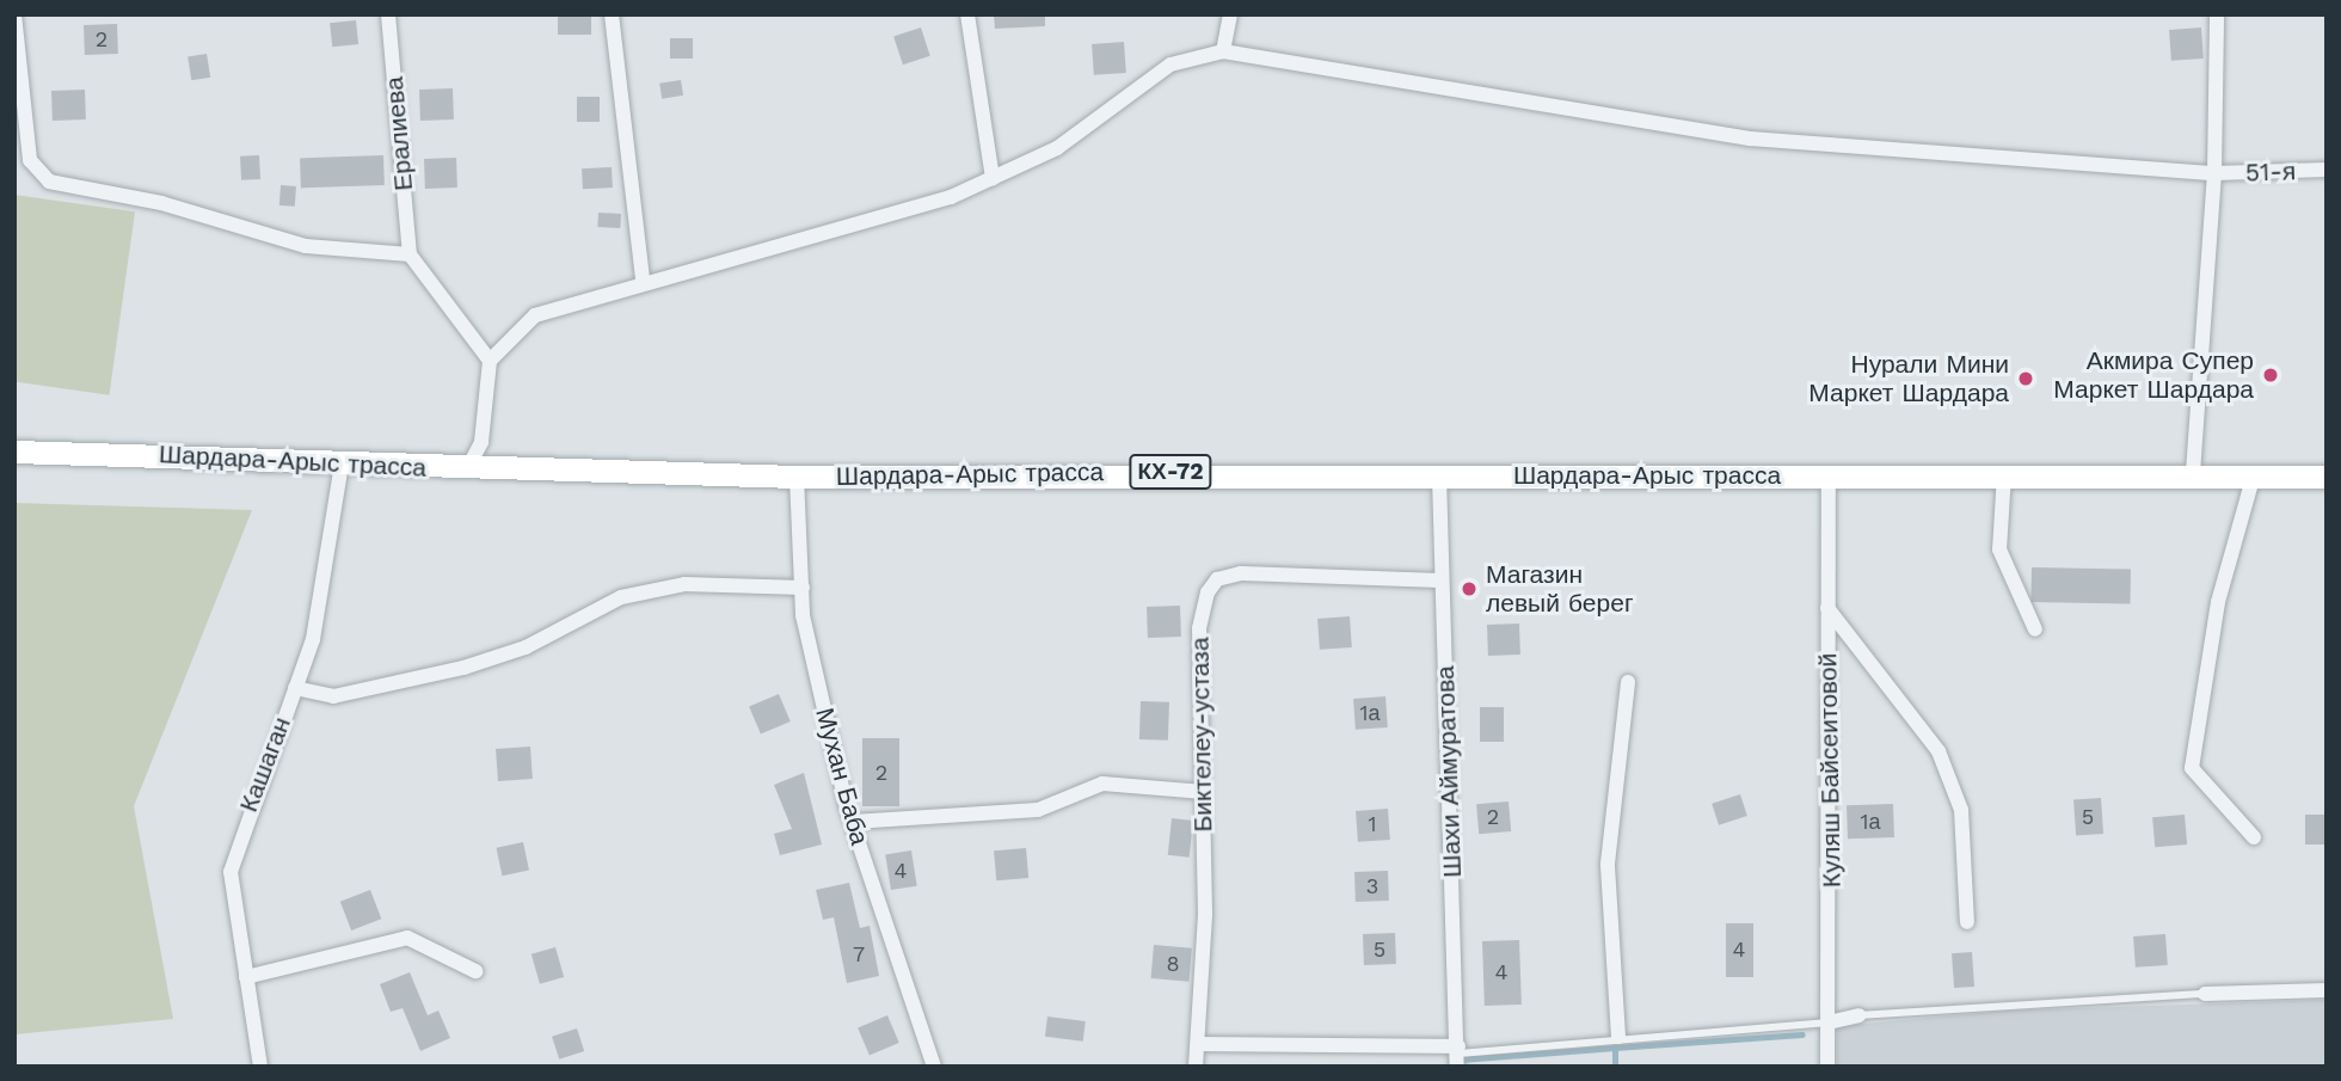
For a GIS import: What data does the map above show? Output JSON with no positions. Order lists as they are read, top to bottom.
{
  "streets": {
    "main road": ["Шардара-Арыс трасса", "КХ-72"],
    "street": [
      "Ералиева",
      "51-я",
      "Биктелеу-устаза",
      "Кашаган",
      "Куляш Байсеитовой",
      "Шахи Аймуратова",
      "Мухан Баба"
    ]
  },
  "crossings": [
    ["Шардара-Арыс трасса", "Кашаган"],
    ["Шардара-Арыс трасса", "Куляш Байсеитовой"],
    ["Шардара-Арыс трасса", "Шахи Аймуратова"],
    ["Шардара-Арыс трасса", "Мухан Баба"],
    ["Биктелеу-устаза", "Шахи Аймуратова"]
  ],
  "places": ["Акмира Супер Маркет Шардара", "Нурали Мини Маркет Шардара", "Магазин левый берег"],
  "house_numbers": [
    "2",
    "1а",
    "2",
    "2",
    "5",
    "1а",
    "1",
    "4",
    "3",
    "5",
    "4",
    "7",
    "8",
    "4"
  ]
}
